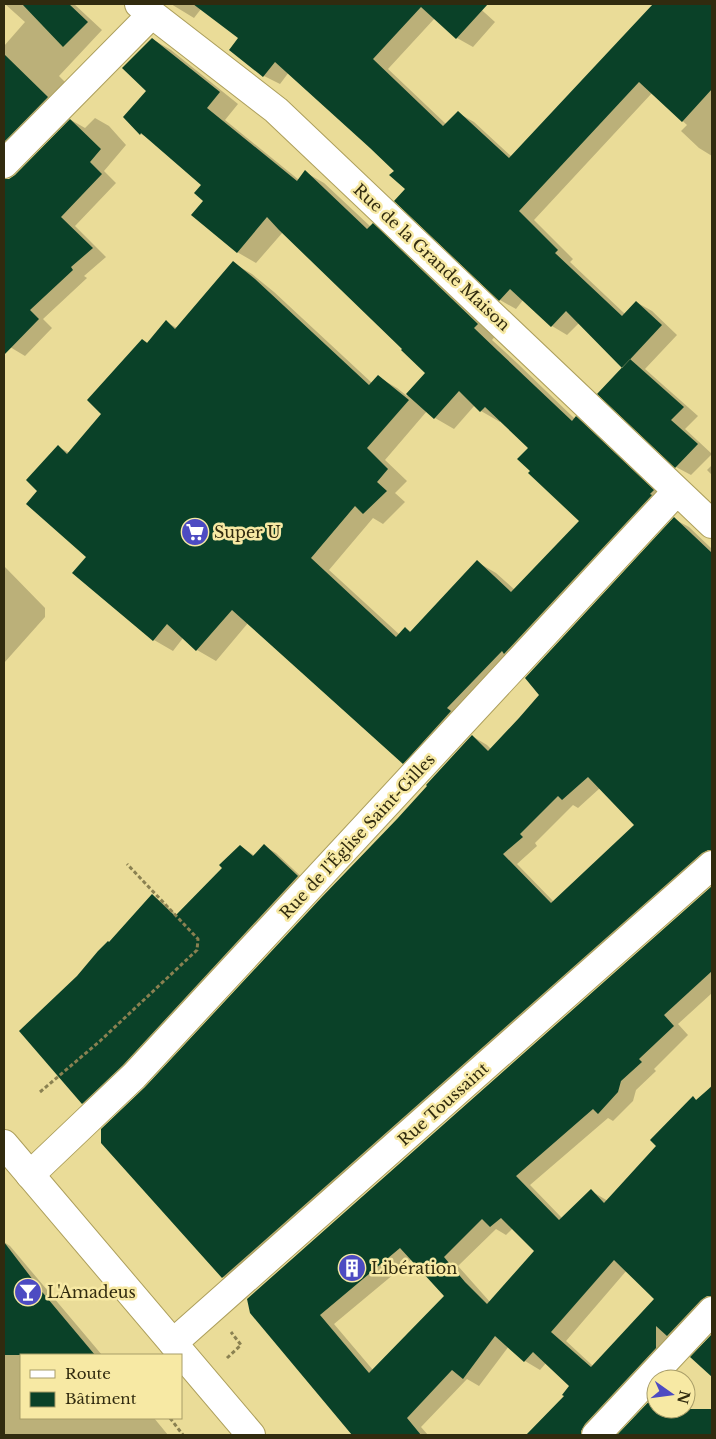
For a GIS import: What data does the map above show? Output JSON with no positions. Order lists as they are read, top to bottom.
{
  "streets": {
    "street": ["Rue de la Grande Maison", "Rue de l'Église Saint-Gilles", "Rue Toussaint"]
  },
  "crossings": [
    ["Rue de la Grande Maison", "Rue de l'Église Saint-Gilles"]
  ],
  "places": {
    "supermarket": ["Super U"],
    "building": ["Libération"],
    "bar": ["L'Amadeus"]
  },
  "legend": ["Route", "Bâtiment"],
  "north": "right"
}
